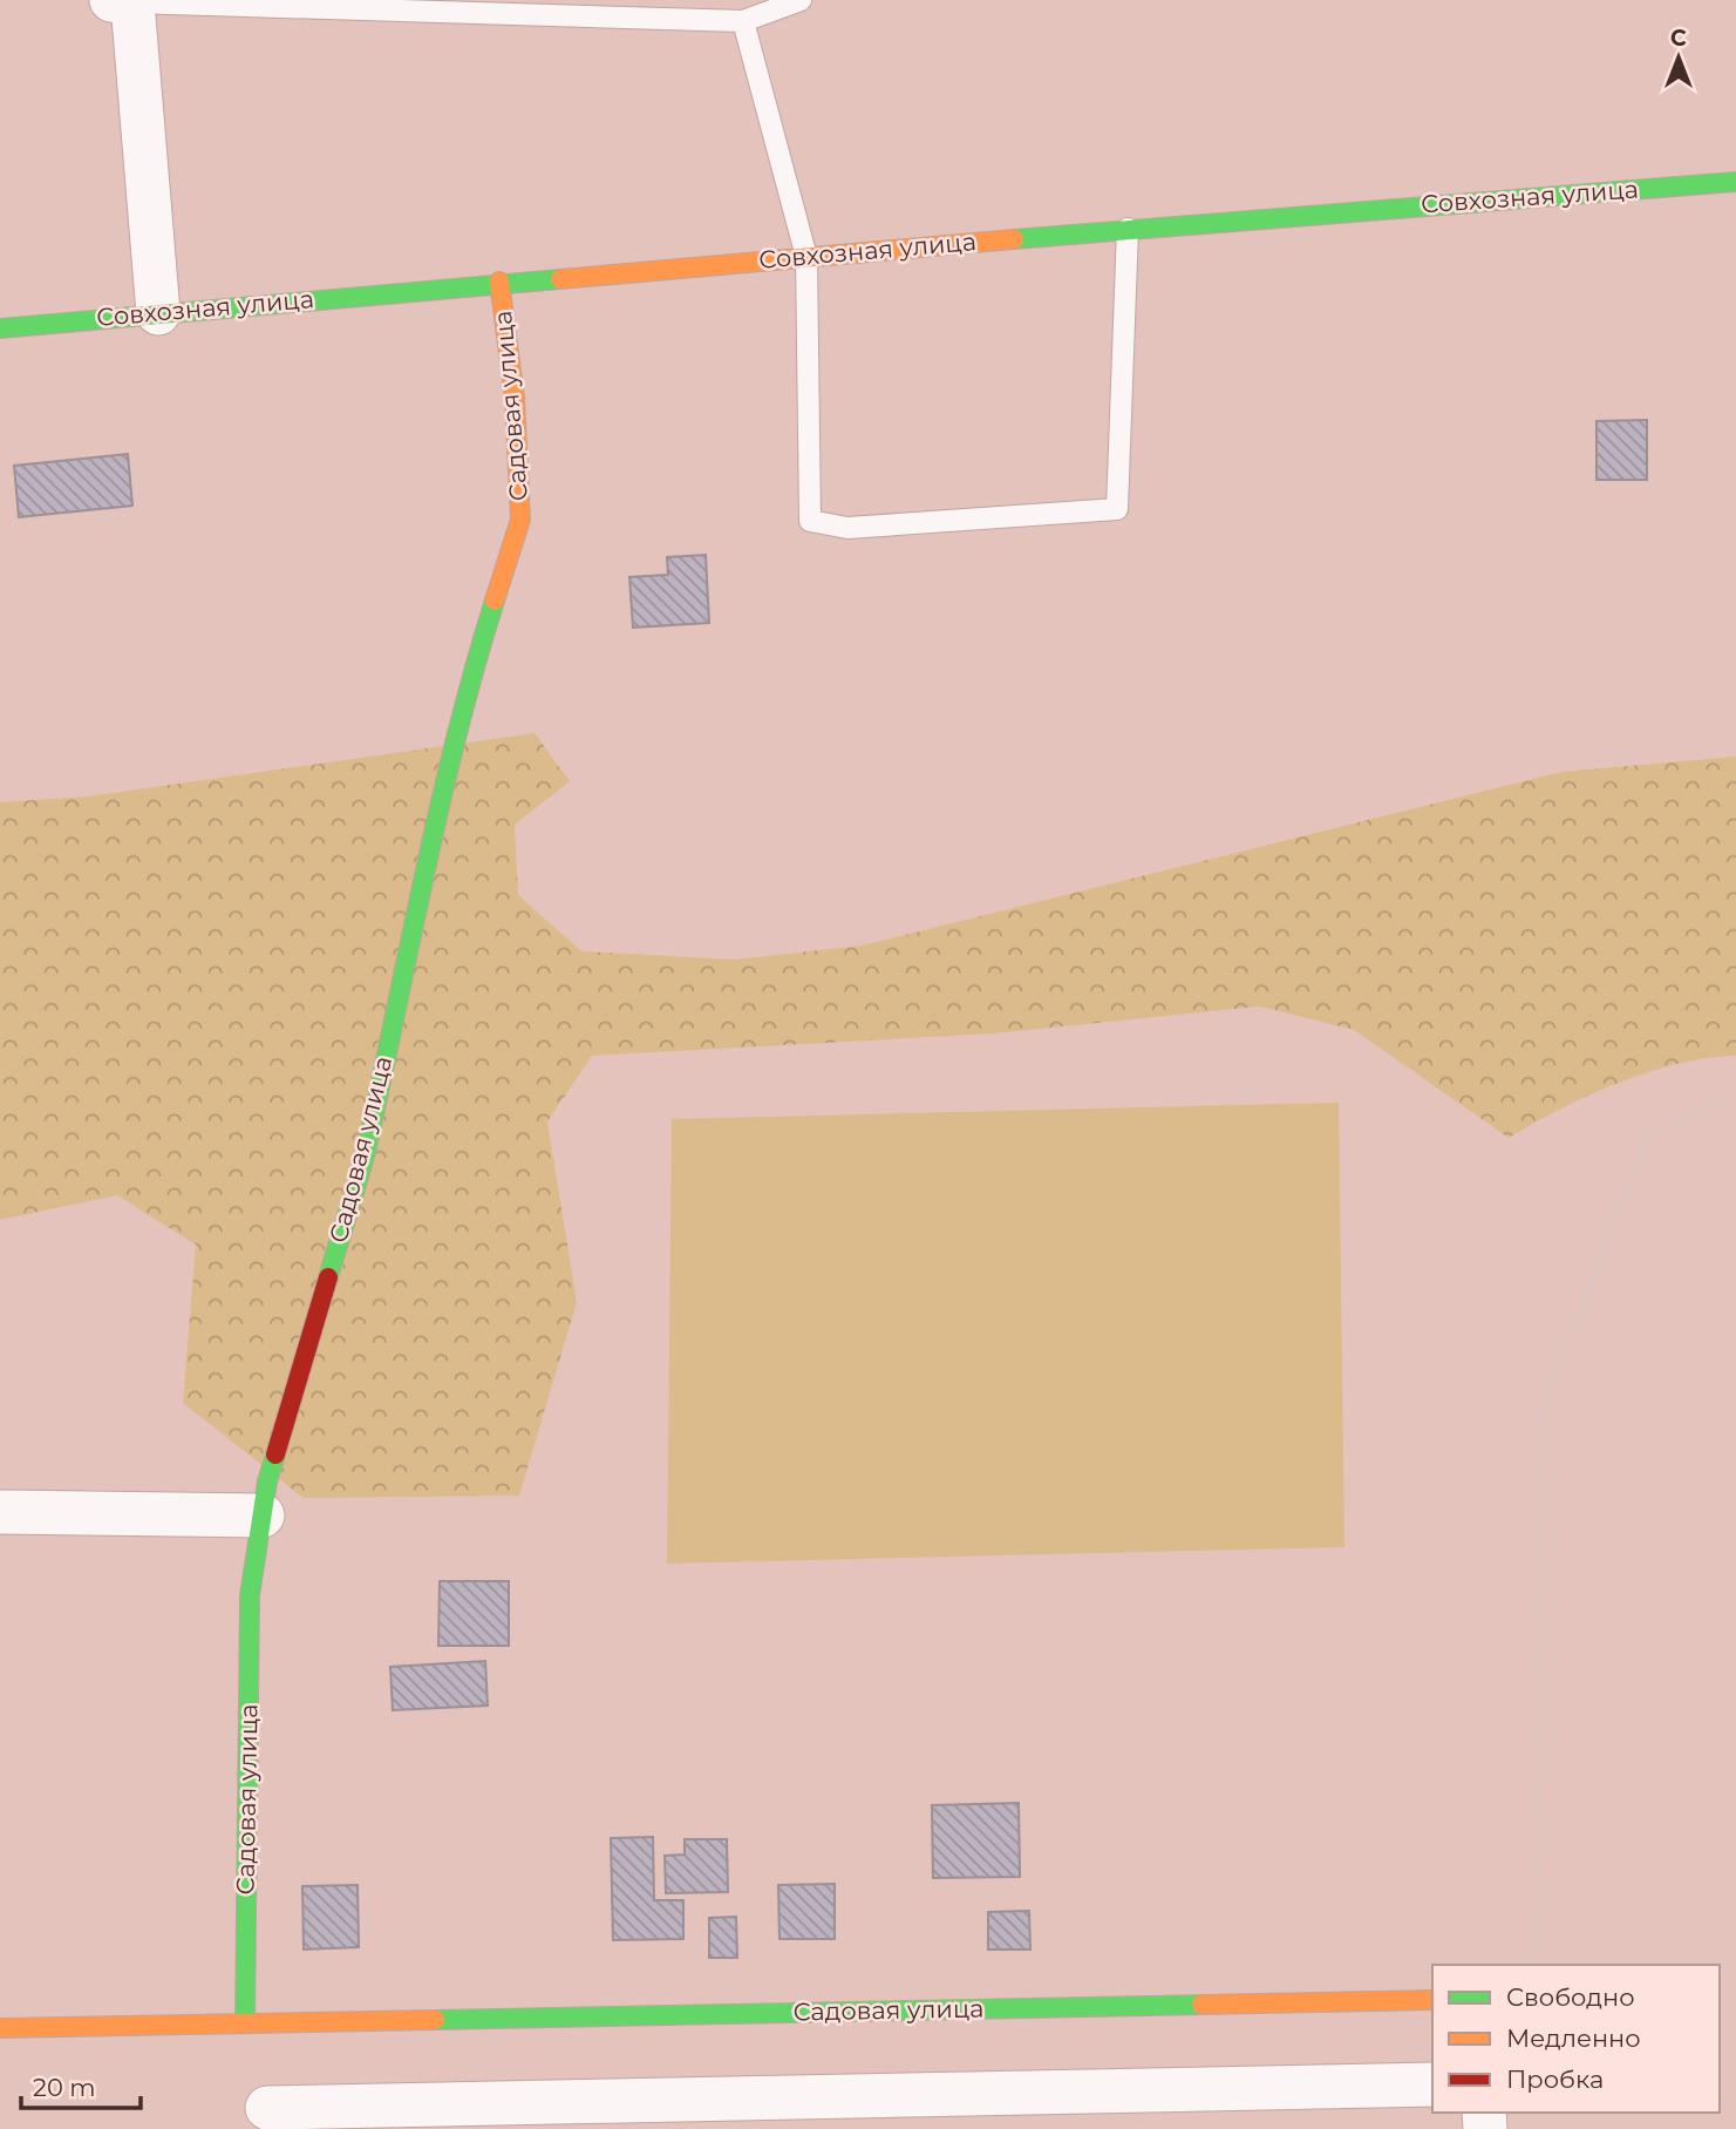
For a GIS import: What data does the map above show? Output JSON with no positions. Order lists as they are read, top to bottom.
{
  "streets": {
    "street": ["Совхозная улица", "Садовая улица"]
  },
  "crossings": [
    ["Совхозная улица", "Садовая улица"]
  ],
  "legend": ["Свободно", "Медленно", "Пробка"],
  "scale_bar": "20 m",
  "north": "top"
}
